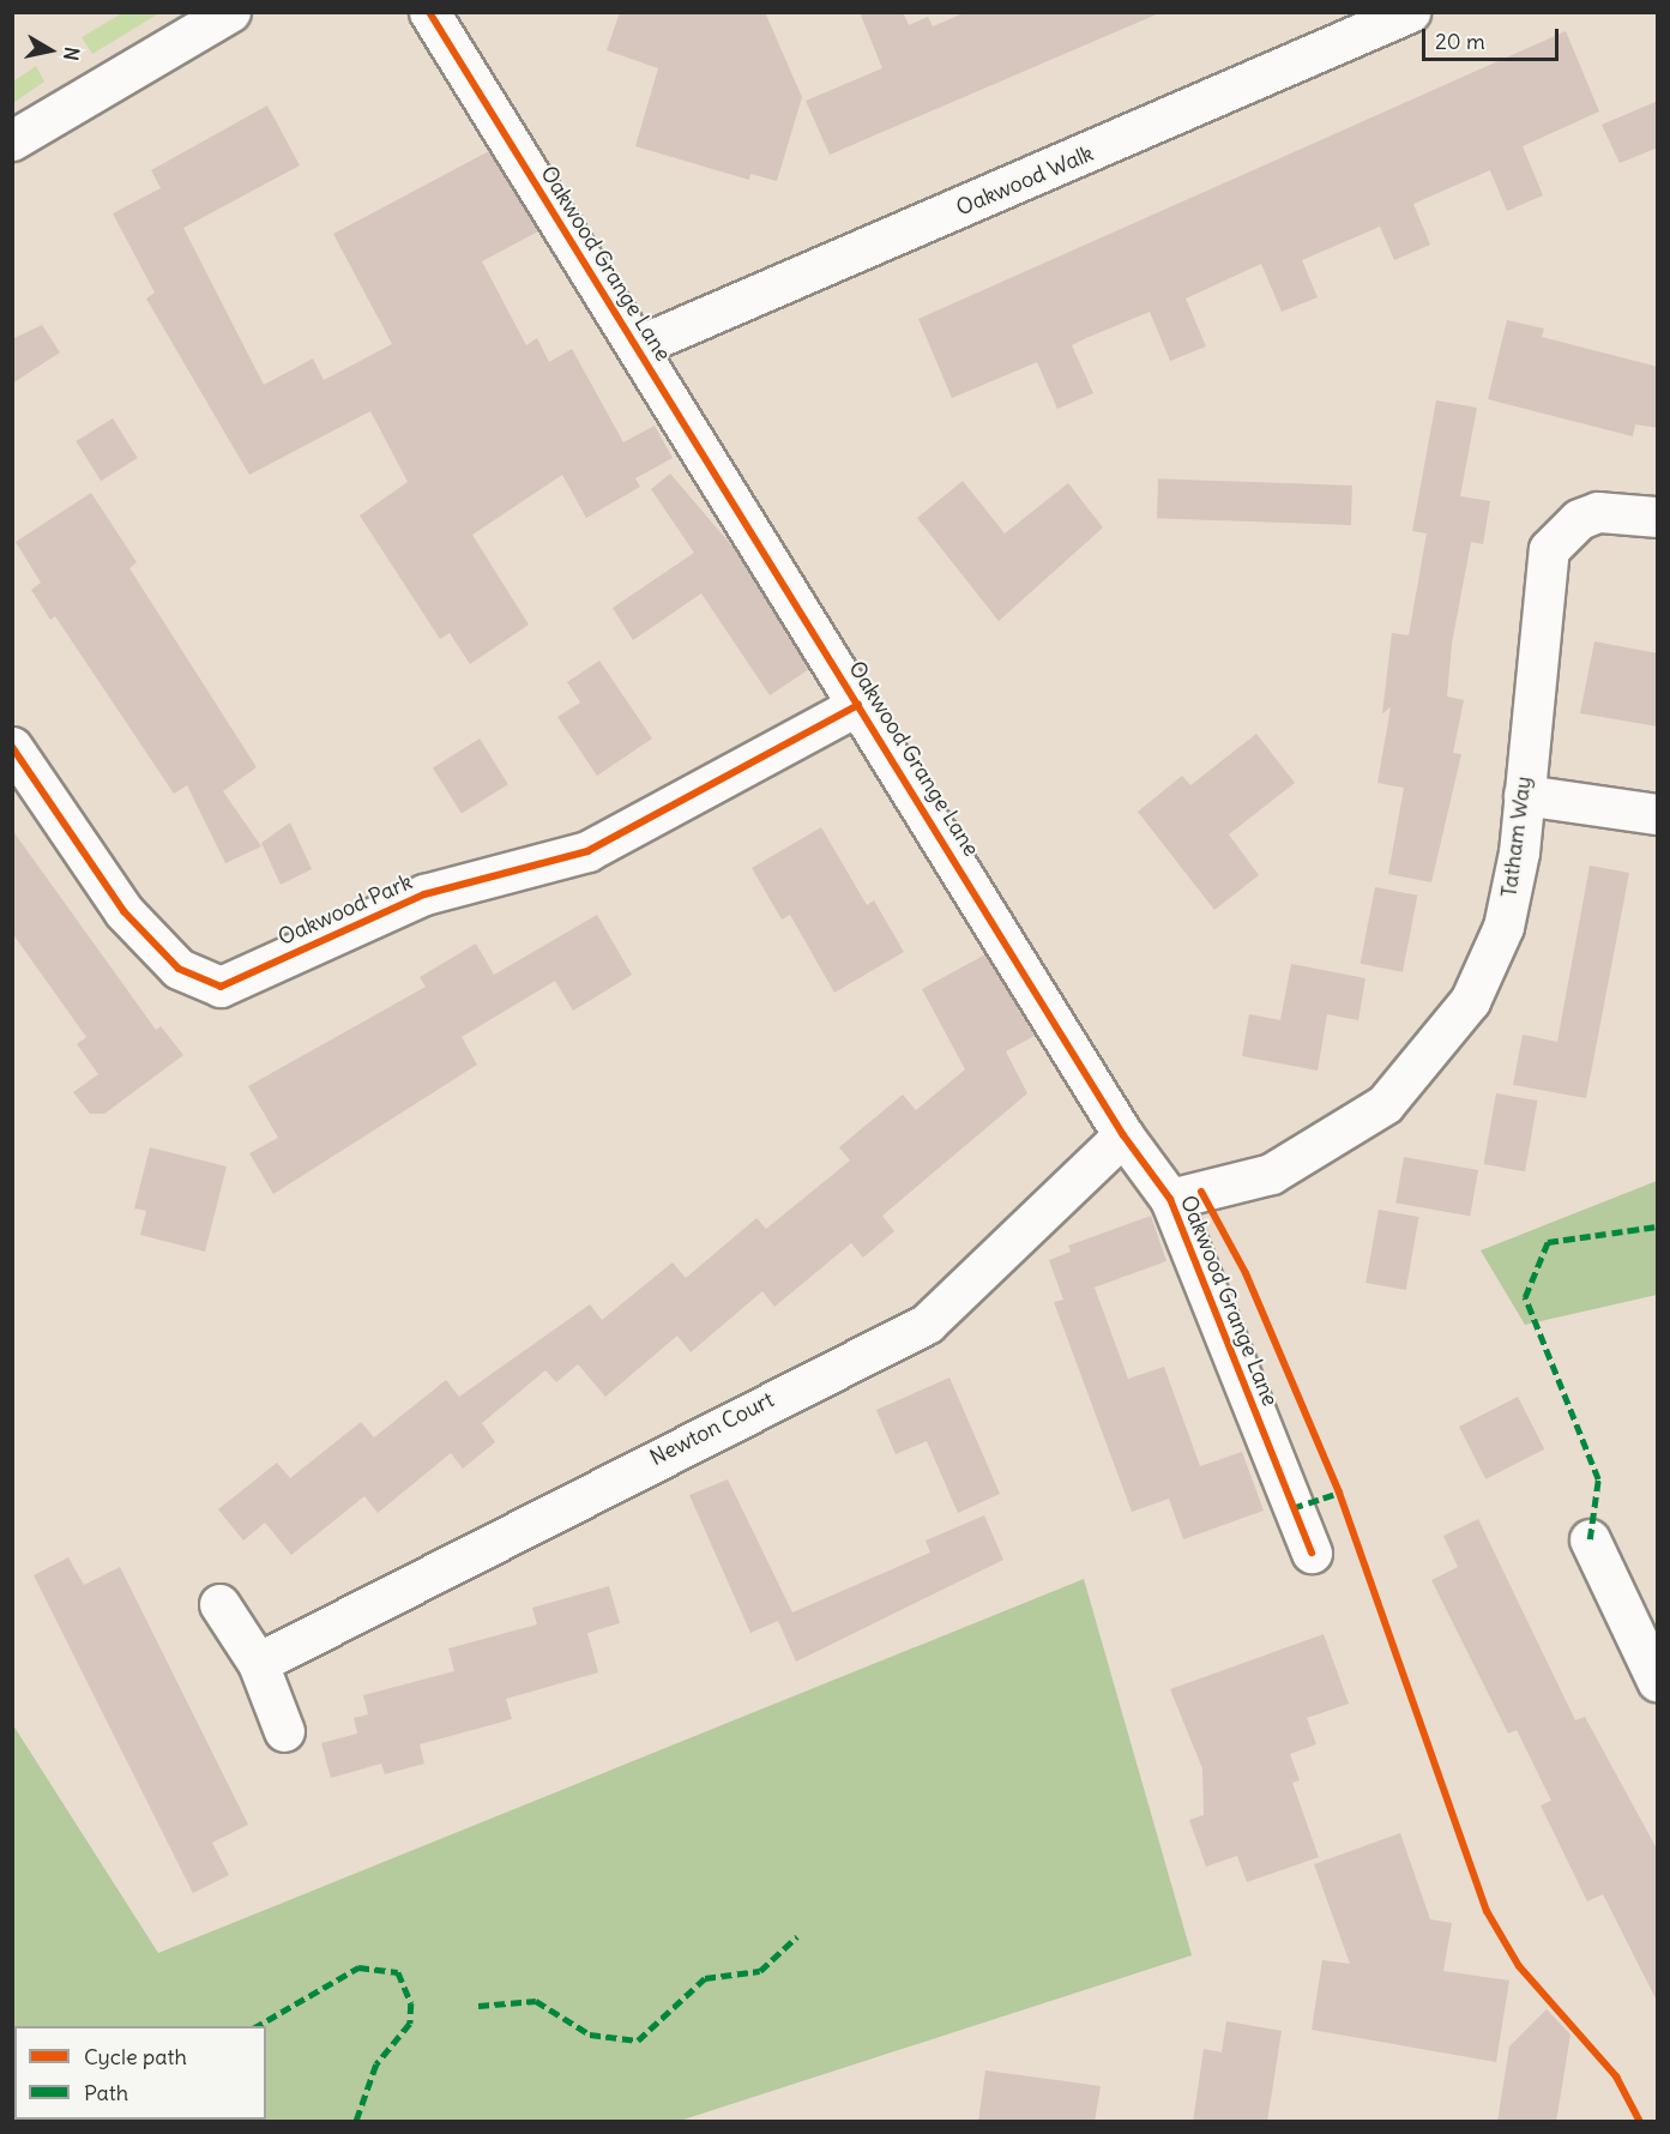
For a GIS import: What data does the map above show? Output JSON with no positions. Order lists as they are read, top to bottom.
{
  "streets": {
    "street": [
      "Oakwood Walk",
      "Oakwood Grange Lane",
      "Tatham Way",
      "Oakwood Park",
      "Newton Court"
    ]
  },
  "crossings": [
    ["Oakwood Walk", "Oakwood Grange Lane"],
    ["Oakwood Grange Lane", "Tatham Way"],
    ["Oakwood Grange Lane", "Oakwood Park"],
    ["Oakwood Grange Lane", "Newton Court"]
  ],
  "legend": ["Cycle path", "Path"],
  "scale_bar": "20 m",
  "north": "right"
}
